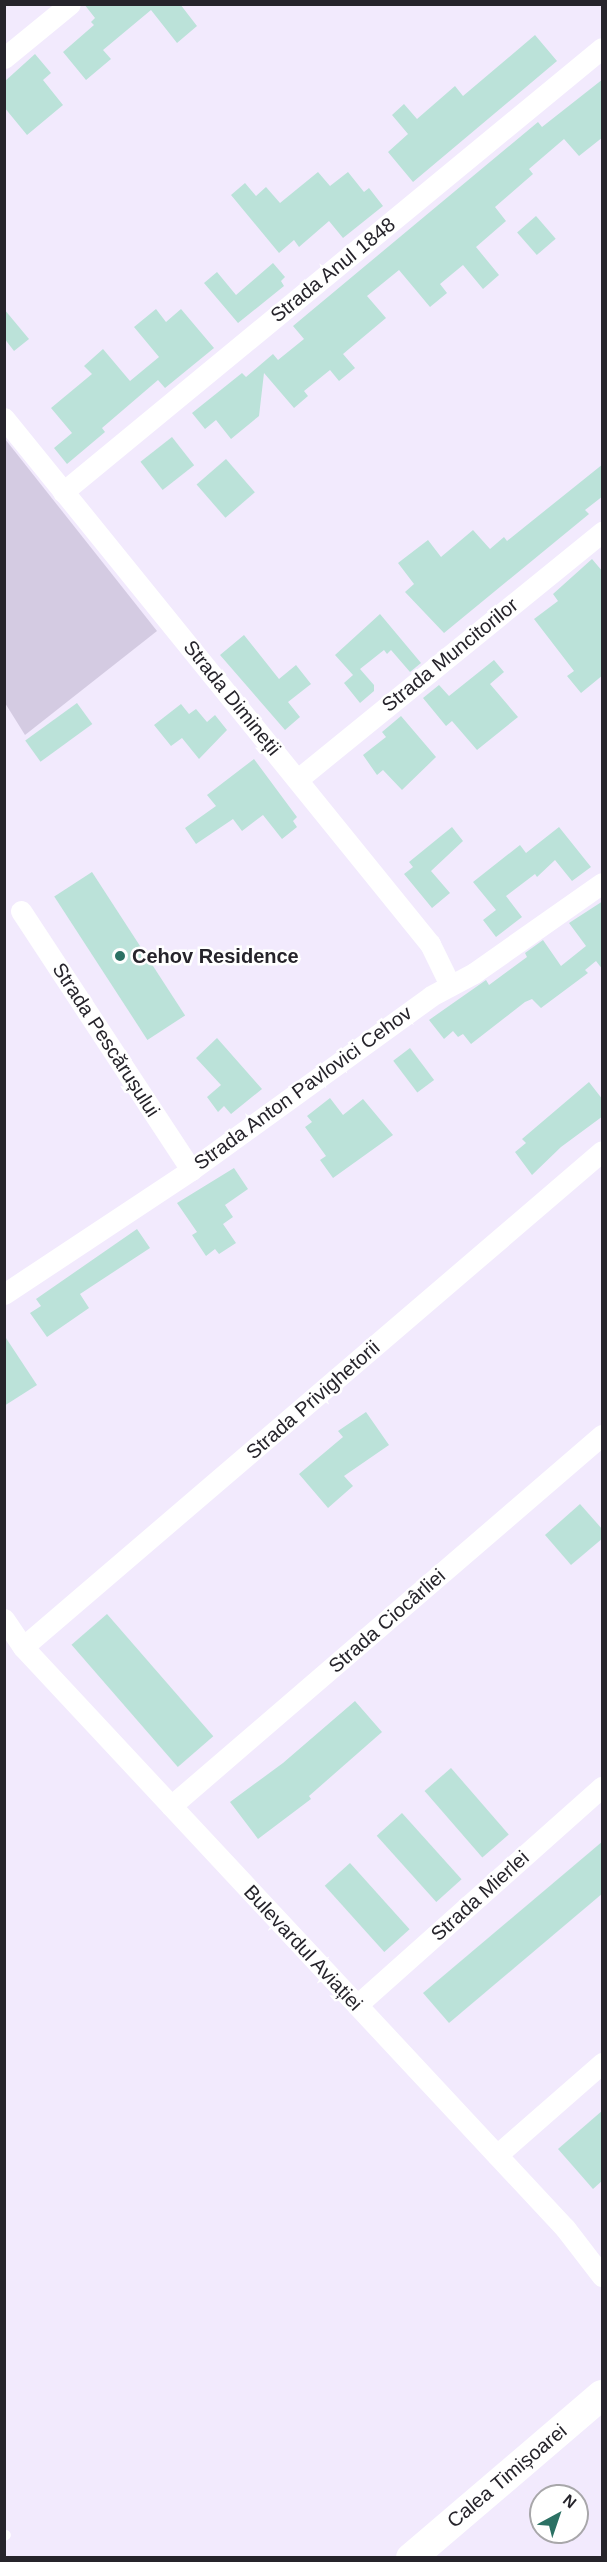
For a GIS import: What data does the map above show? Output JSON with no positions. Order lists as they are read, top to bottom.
{
  "streets": {
    "main road": ["Calea Timișoarei"],
    "street": [
      "Strada Anul 1848",
      "Strada Muncitorilor",
      "Strada Dimineții",
      "Strada Pescărușului",
      "Strada Anton Pavlovici Cehov",
      "Strada Privighetorii",
      "Strada Ciocârliei",
      "Strada Mierlei",
      "Bulevardul Aviației"
    ]
  },
  "crossings": [
    ["Strada Anul 1848", "Strada Dimineții"],
    ["Strada Muncitorilor", "Strada Dimineții"],
    ["Strada Dimineții", "Strada Anton Pavlovici Cehov"],
    ["Strada Pescărușului", "Strada Anton Pavlovici Cehov"],
    ["Strada Privighetorii", "Bulevardul Aviației"],
    ["Strada Ciocârliei", "Bulevardul Aviației"],
    ["Strada Mierlei", "Bulevardul Aviației"]
  ],
  "places": ["Cehov Residence"],
  "north": "top right"
}
